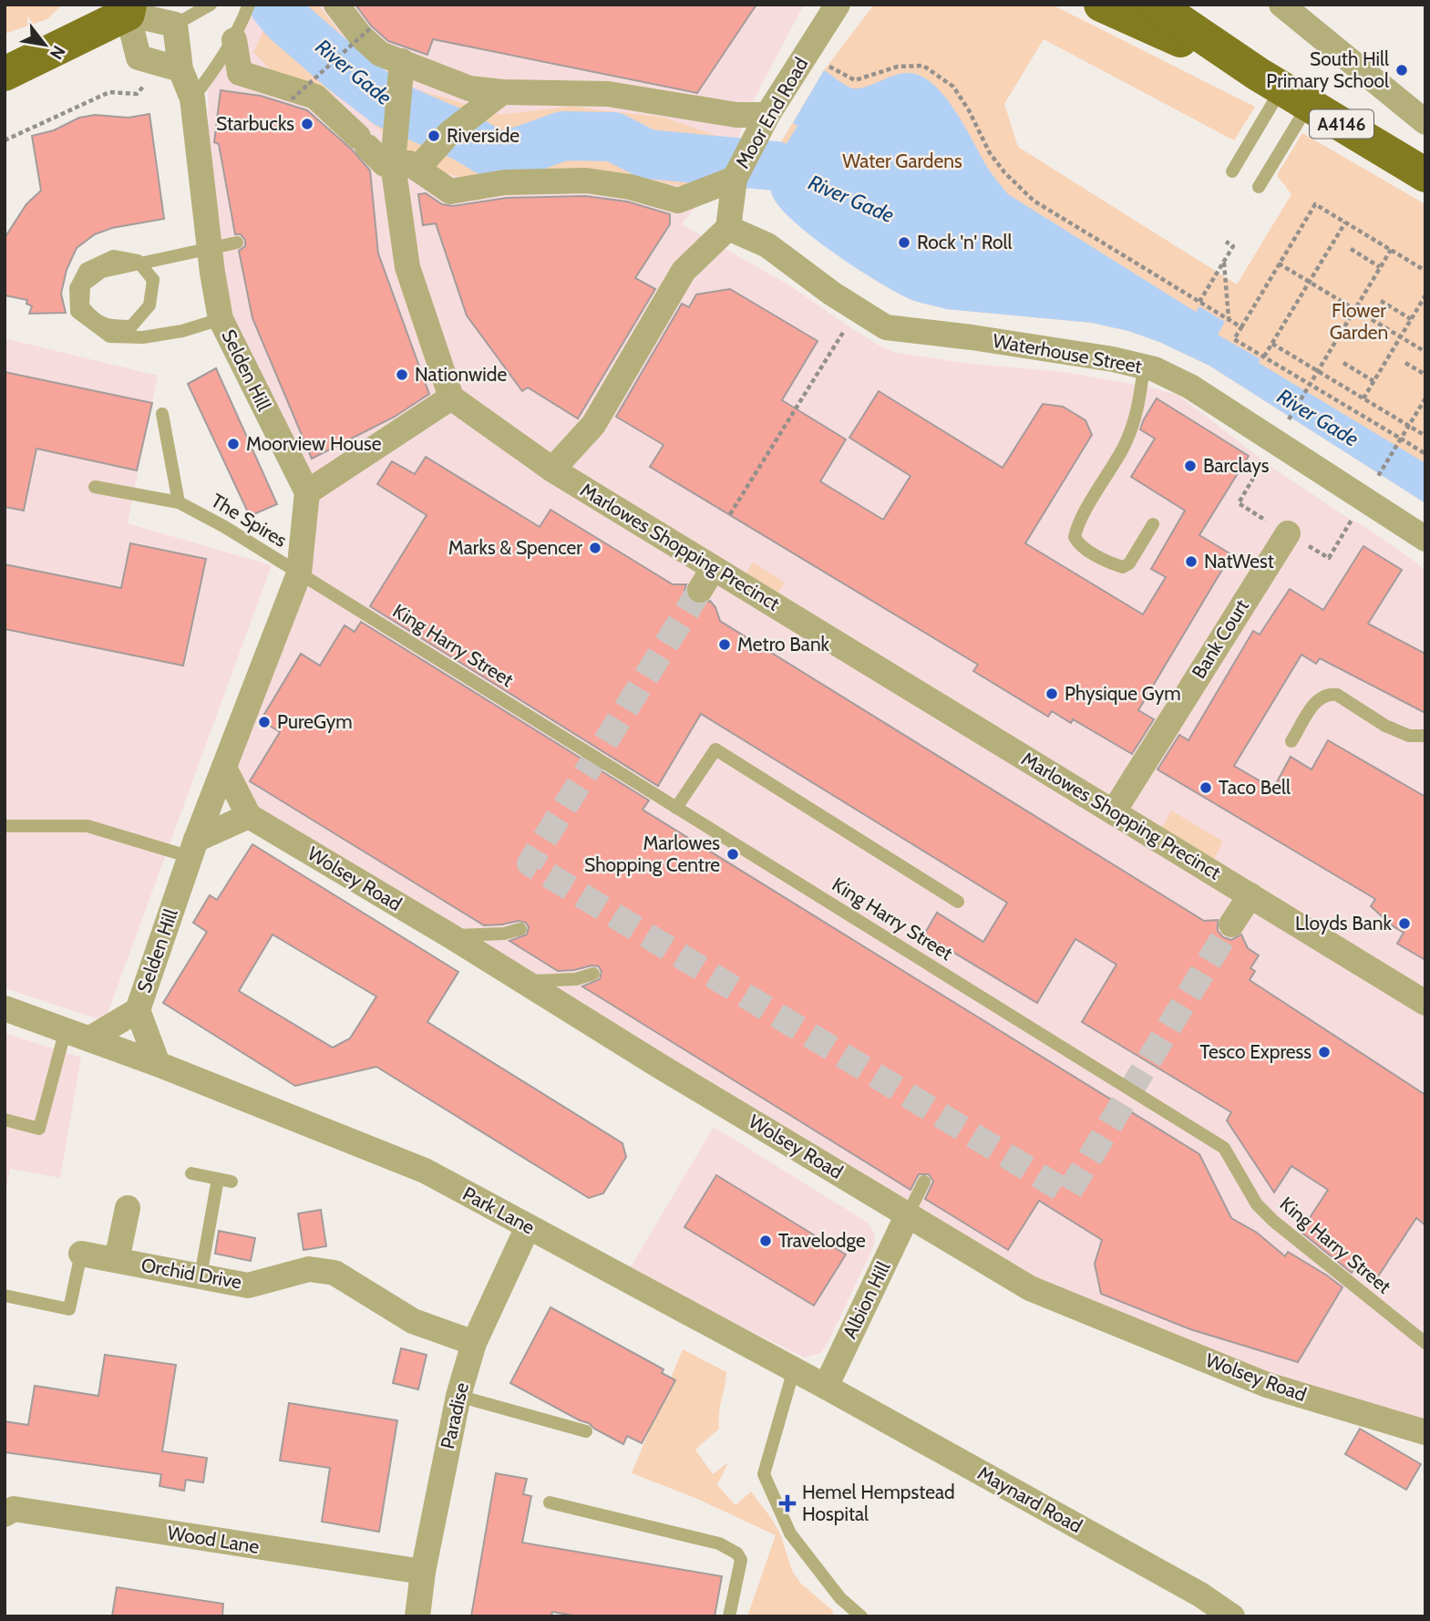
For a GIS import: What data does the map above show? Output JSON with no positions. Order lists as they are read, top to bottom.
{
  "streets": {
    "main road": ["A4146"],
    "street": [
      "Moor End Road",
      "Waterhouse Street",
      "Selden Hill",
      "Marlowes Shopping Precinct",
      "Bank Court",
      "Wolsey Road",
      "Park Lane",
      "Orchid Drive",
      "Albion Hill",
      "Paradise",
      "Maynard Road",
      "Wood Lane"
    ],
    "lane": ["The Spires", "King Harry Street"]
  },
  "crossings": [
    ["Moor End Road", "Waterhouse Street"],
    ["Selden Hill", "The Spires"],
    ["Selden Hill", "King Harry Street"],
    ["Selden Hill", "Park Lane"],
    ["The Spires", "King Harry Street"],
    ["Marlowes Shopping Precinct", "Bank Court"],
    ["Wolsey Road", "Albion Hill"],
    ["Park Lane", "Albion Hill"],
    ["Park Lane", "Paradise"],
    ["Park Lane", "Maynard Road"],
    ["Orchid Drive", "Paradise"],
    ["Albion Hill", "Maynard Road"],
    ["Paradise", "Wood Lane"]
  ],
  "water": ["River Gade"],
  "parks": ["Water Gardens", "Flower Garden"],
  "places": {
    "other": [
      "South Hill Primary School",
      "Starbucks",
      "Riverside",
      "Rock 'n' Roll",
      "Nationwide",
      "Moorview House",
      "Barclays",
      "Marks & Spencer",
      "NatWest",
      "Metro Bank",
      "Physique Gym",
      "PureGym",
      "Taco Bell",
      "Marlowes Shopping Centre",
      "Lloyds Bank",
      "Tesco Express",
      "Travelodge"
    ],
    "health": ["Hemel Hempstead Hospital"]
  },
  "north": "bottom right"
}
